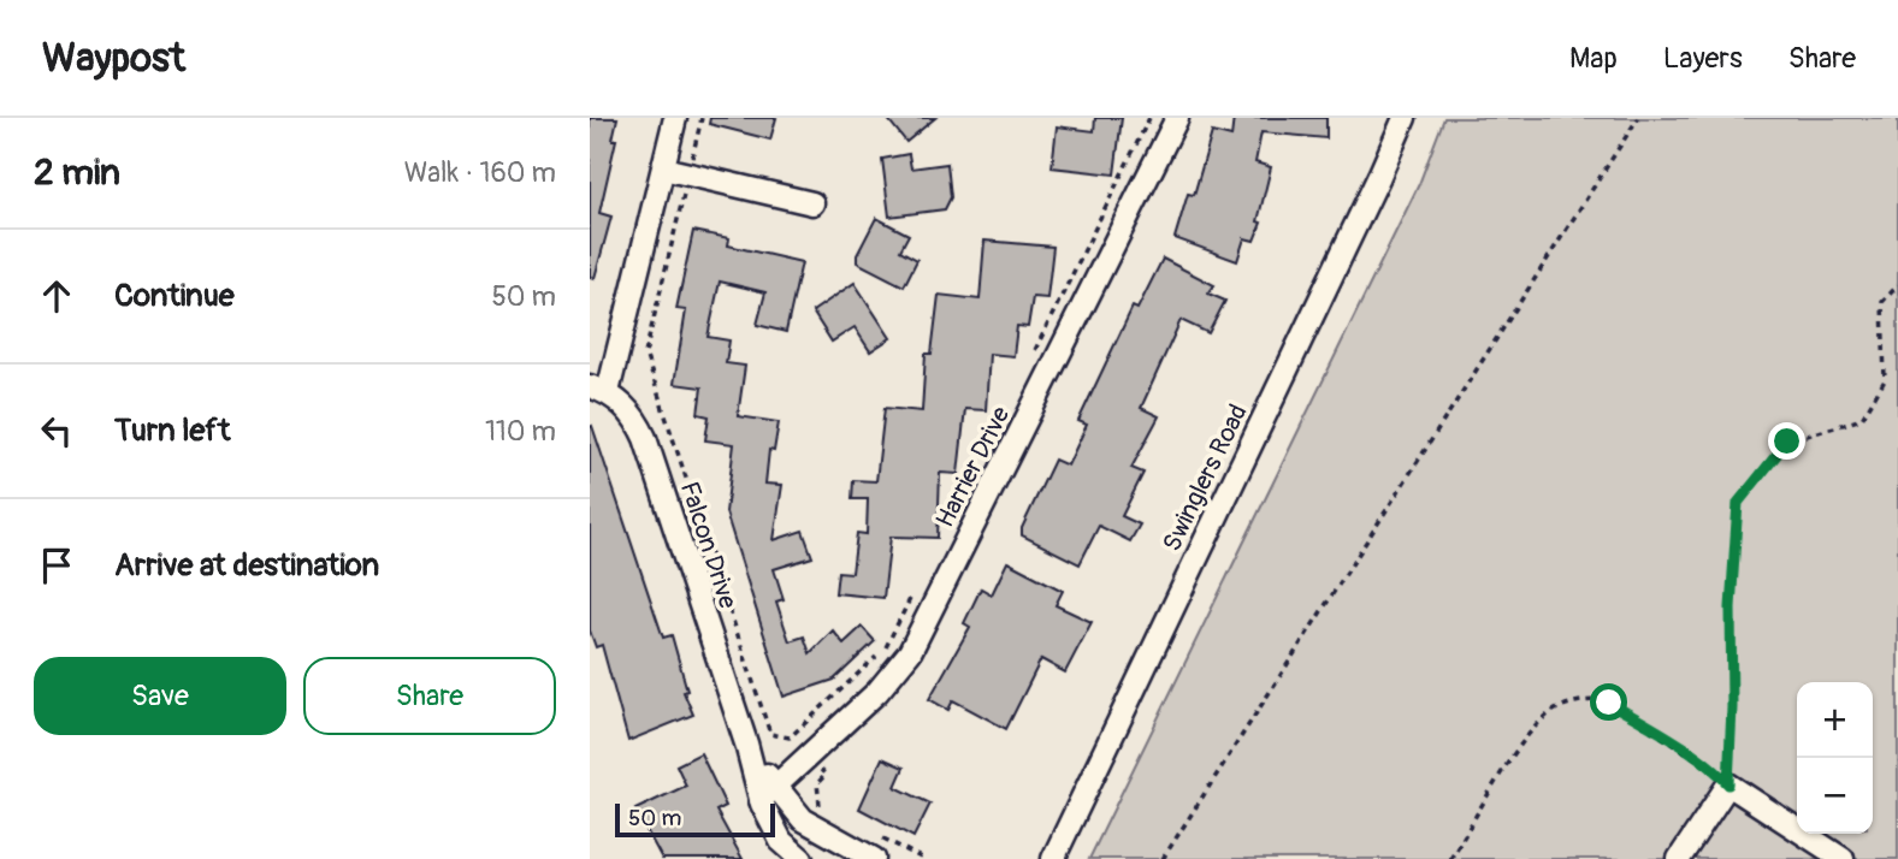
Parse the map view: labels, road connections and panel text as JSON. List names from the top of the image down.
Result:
{
  "streets": {
    "street": ["Harrier Drive", "Swinglers Road", "Falcon Drive"]
  },
  "crossings": [
    ["Harrier Drive", "Falcon Drive"]
  ],
  "scale_bar": "50 m",
  "page": {
    "header": "Waypost",
    "nav": ["Map", "Layers", "Share"],
    "heading": ["2 min", "Walk · 160 m"],
    "list": [
      ["Continue", "50 m"],
      ["Turn left", "110 m"],
      "Arrive at destination"
    ],
    "buttons": ["Save", "Share"],
    "map_buttons": ["+", "−"],
    "scale": "50 m"
  }
}
